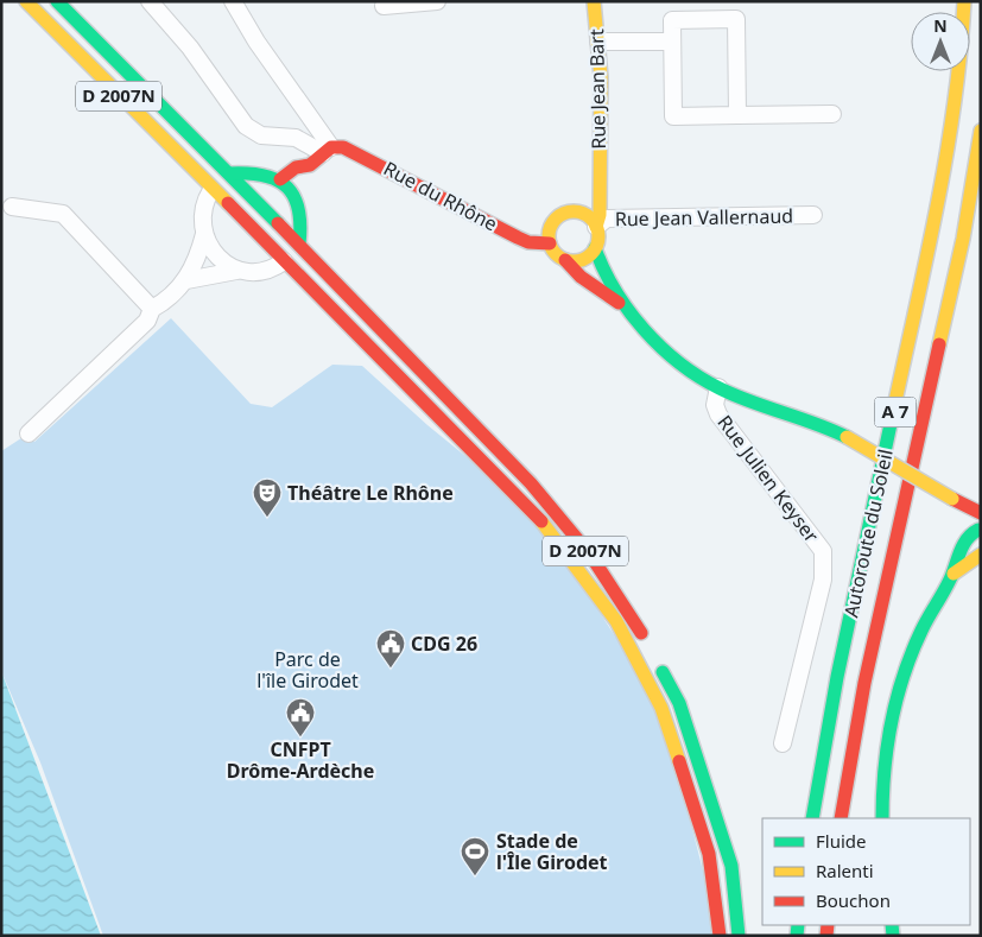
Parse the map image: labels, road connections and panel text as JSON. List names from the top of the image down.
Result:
{
  "streets": {
    "main road": [
      "Rue Jean Bart",
      "D 2007N",
      "Rue du Rhône",
      "A 7",
      "Autoroute du Soleil"
    ],
    "street": ["Rue Jean Vallernaud", "Rue Julien Keyser"]
  },
  "crossings": [
    ["Rue Jean Bart", "Rue du Rhône"],
    ["Rue Jean Bart", "Rue Jean Vallernaud"],
    ["Rue du Rhône", "Rue Jean Vallernaud"]
  ],
  "parks": ["Parc de l'île Girodet"],
  "places": {
    "theatre": ["Théâtre Le Rhône"],
    "public building": ["CDG 26", "CNFPT Drôme-Ardèche"],
    "sports": ["Stade de l'Île Girodet"]
  },
  "legend": ["Fluide", "Ralenti", "Bouchon"],
  "north": "top"
}
